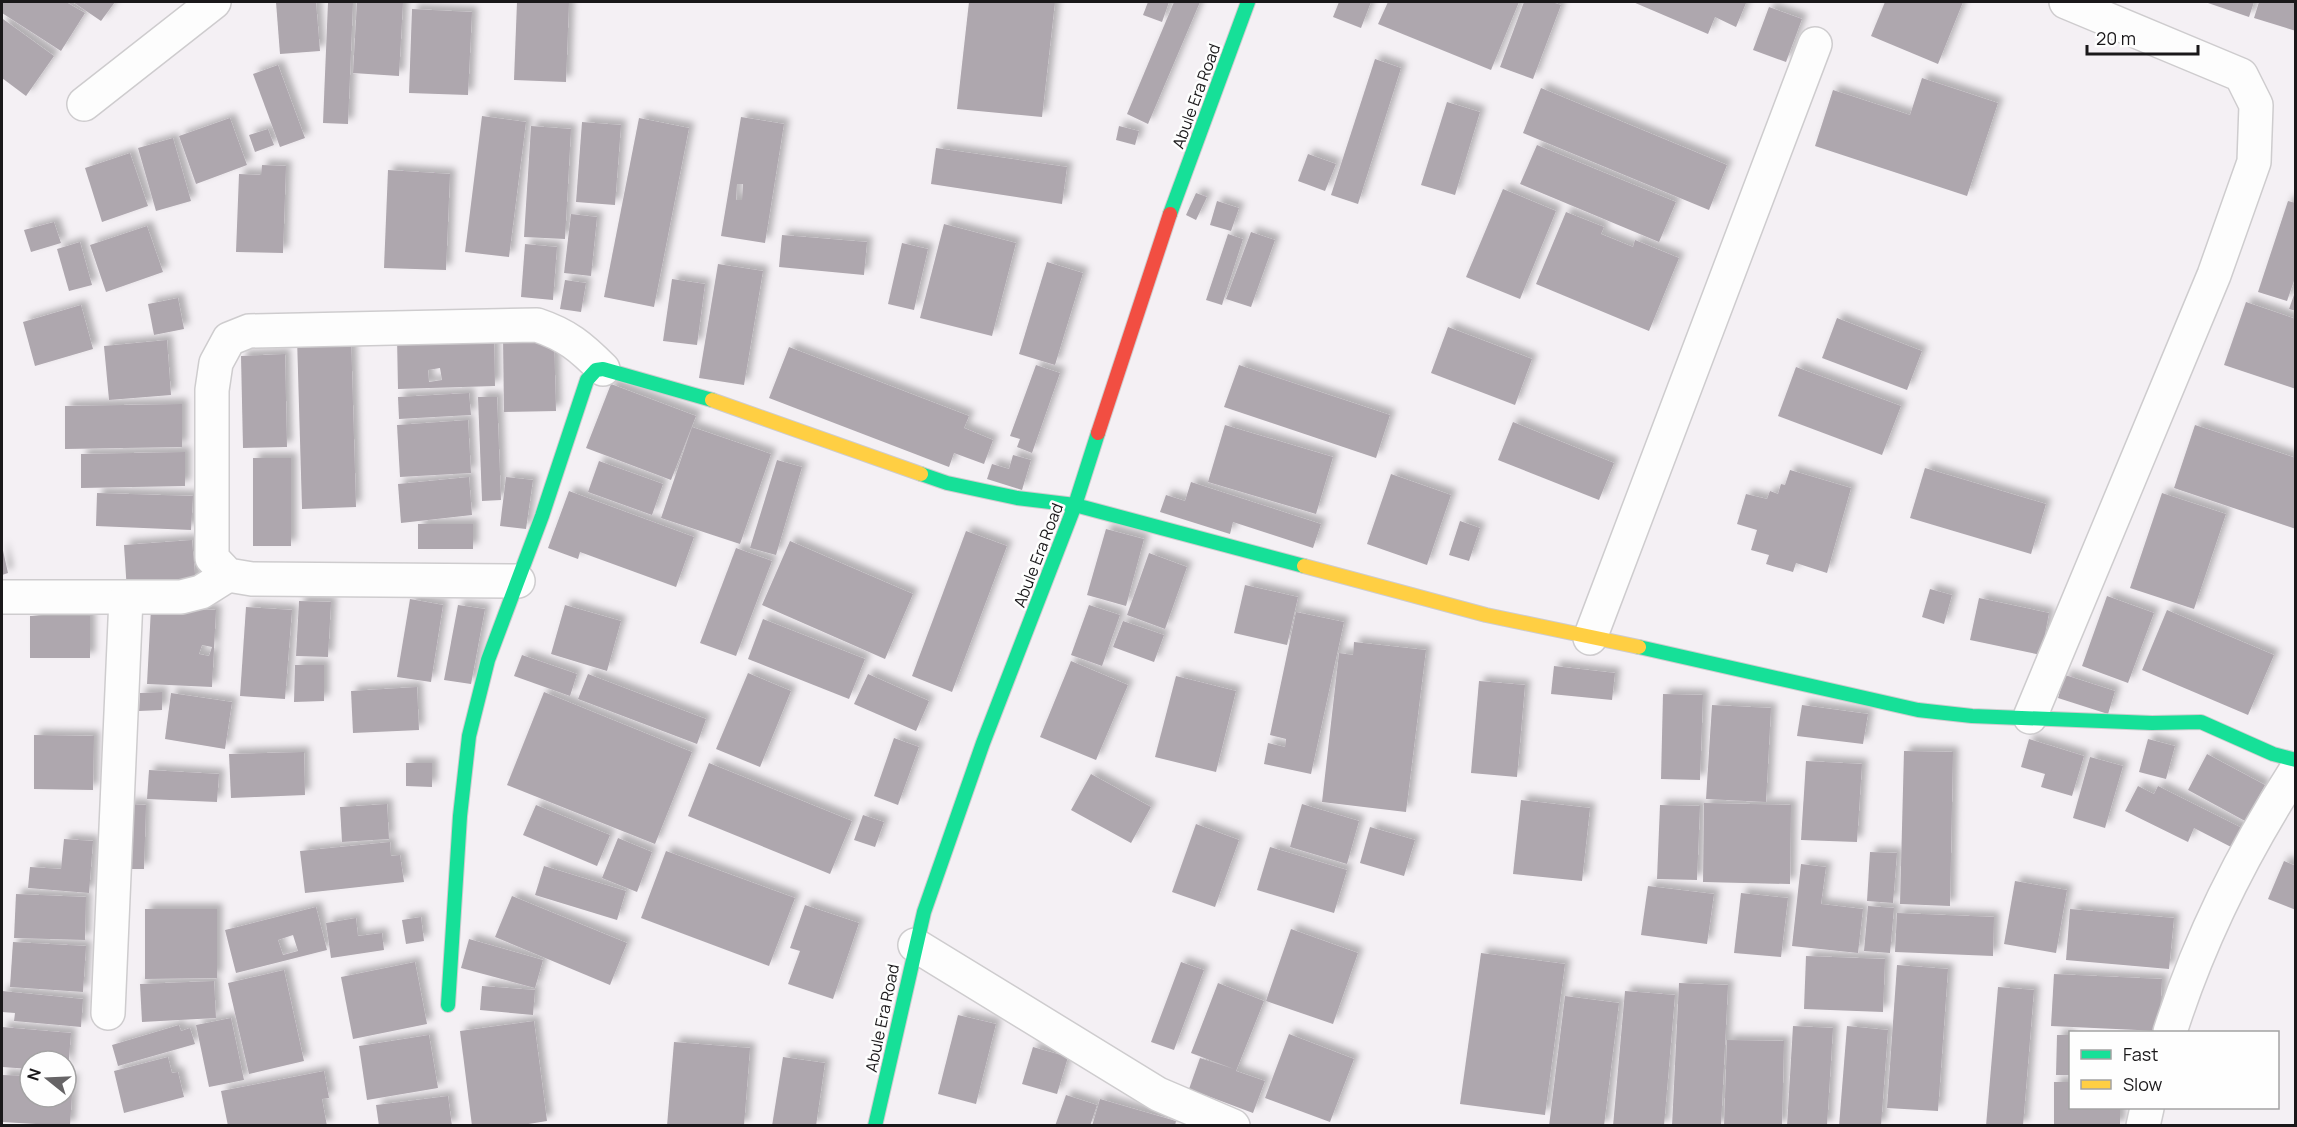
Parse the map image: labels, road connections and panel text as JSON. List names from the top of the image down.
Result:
{
  "streets": {
    "street": ["Abule Era Road"]
  },
  "legend": ["Fast", "Slow"],
  "scale_bar": "20 m",
  "north": "left"
}
